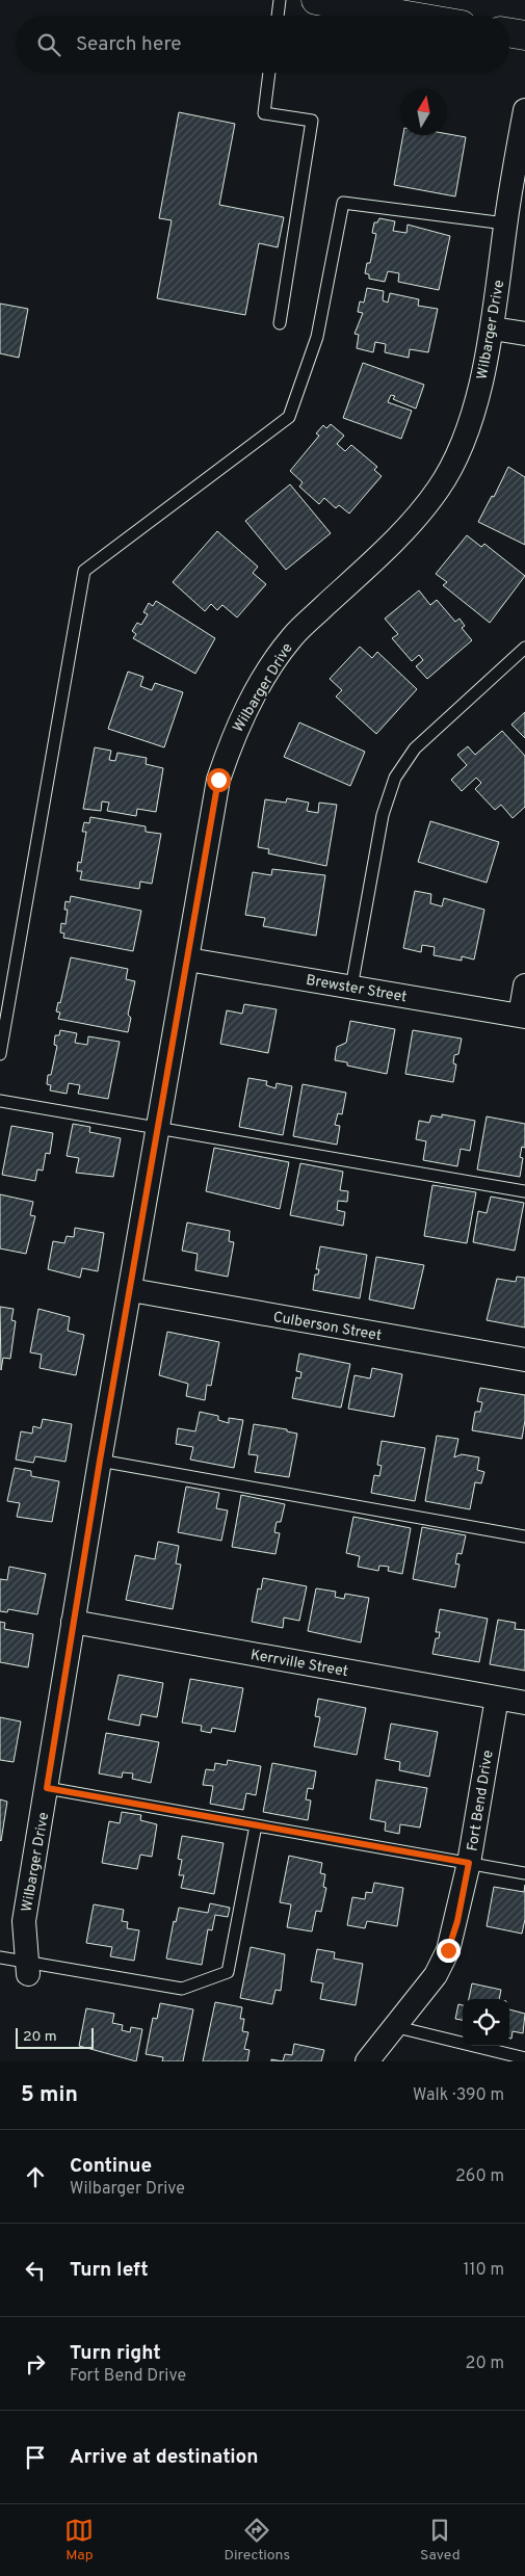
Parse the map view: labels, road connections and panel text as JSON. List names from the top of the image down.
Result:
{
  "streets": {
    "street": [
      "Wilbarger Drive",
      "Brewster Street",
      "Culberson Street",
      "Kerrville Street",
      "Fort Bend Drive"
    ]
  },
  "crossings": [
    ["Wilbarger Drive", "Brewster Street"],
    ["Wilbarger Drive", "Culberson Street"],
    ["Wilbarger Drive", "Kerrville Street"],
    ["Kerrville Street", "Fort Bend Drive"]
  ],
  "scale_bar": "20 m",
  "north": "top",
  "page": {
    "search": "Search here",
    "scale": "20 m",
    "heading": ["5 min", "Walk · 390 m"],
    "list": [
      ["Continue", "Wilbarger Drive", "260 m"],
      ["Turn left", "110 m"],
      ["Turn right", "Fort Bend Drive", "20 m"],
      "Arrive at destination"
    ],
    "nav": ["Map", "Directions", "Saved"]
  }
}
